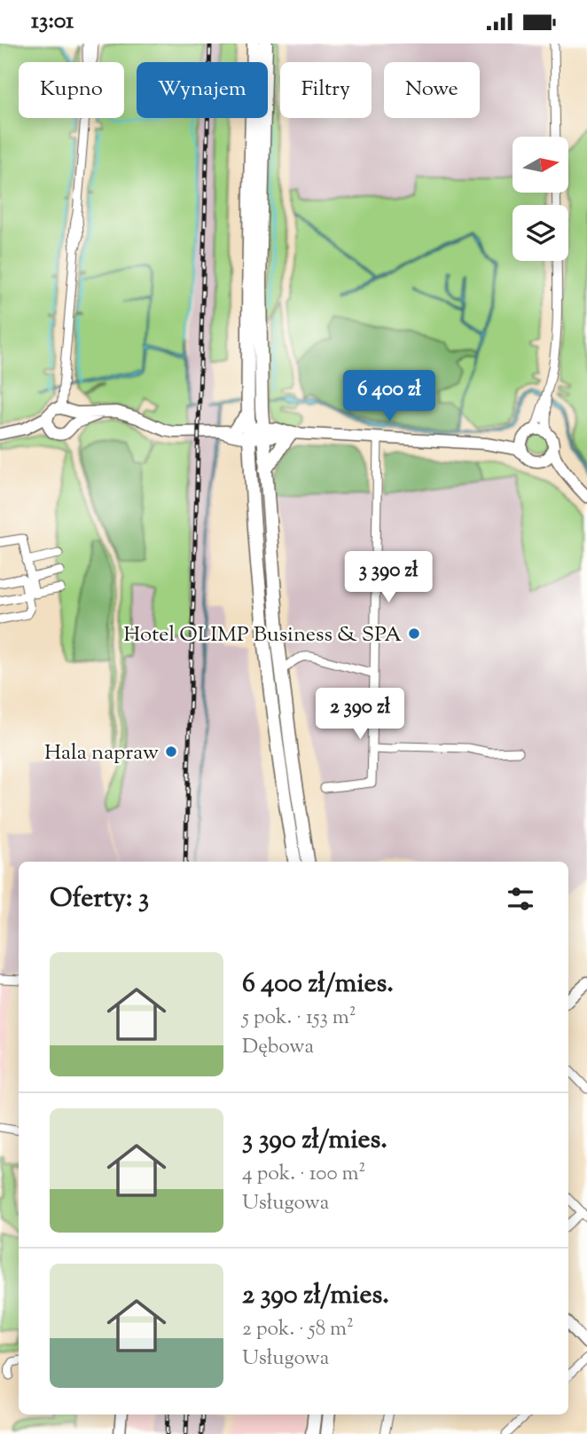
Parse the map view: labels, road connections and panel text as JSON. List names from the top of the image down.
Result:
{
  "places": ["Hotel OLIMP Business & SPA", "Hala napraw"],
  "north": "right",
  "page": {
    "status": "13:01",
    "chip": [
      "Kupno",
      "Wynajem",
      "Filtry",
      "Nowe"
    ],
    "price": ["6 400 zł", "3 390 zł", "2 390 zł"],
    "heading": "Oferty: 3",
    "list": [
      {
        "name": "6 400 zł/mies.",
        "note": "5 pok. · 153 m² · Dębowa"
      },
      {
        "name": "3 390 zł/mies.",
        "note": "4 pok. · 100 m² · Usługowa"
      },
      {
        "name": "2 390 zł/mies.",
        "note": "2 pok. · 58 m² · Usługowa"
      }
    ]
  }
}
